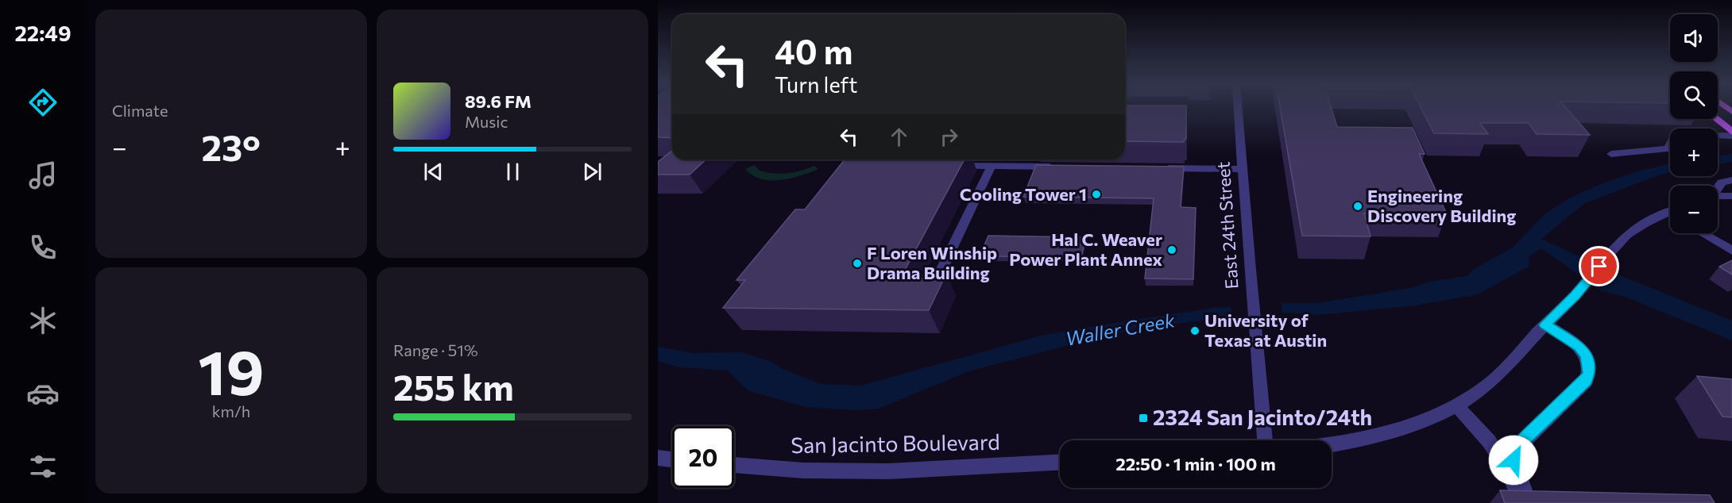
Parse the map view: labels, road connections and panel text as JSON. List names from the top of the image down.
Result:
{
  "streets": {
    "street": ["East 24th Street", "San Jacinto Boulevard"]
  },
  "water": ["Waller Creek"],
  "places": {
    "other": [
      "Cooling Tower 1",
      "Engineering Discovery Building",
      "Hal C. Weaver Power Plant Annex",
      "F Loren Winship Drama Building",
      "University of Texas at Austin"
    ],
    "transit": ["2324 San Jacinto/24th"]
  },
  "page": {
    "tabs": "22:49",
    "tile": [
      "Climate",
      ["19", "km/h"],
      ["Range · 51%", "255 km"]
    ],
    "map_buttons": ["+", "−"],
    "turn": ["40 m", "Turn left"],
    "song": ["89.6 FM", "Music"],
    "heat": ["−", "23°", "+"],
    "limit": "20",
    "trip": "22:50 · 1 min · 100 m"
  }
}
